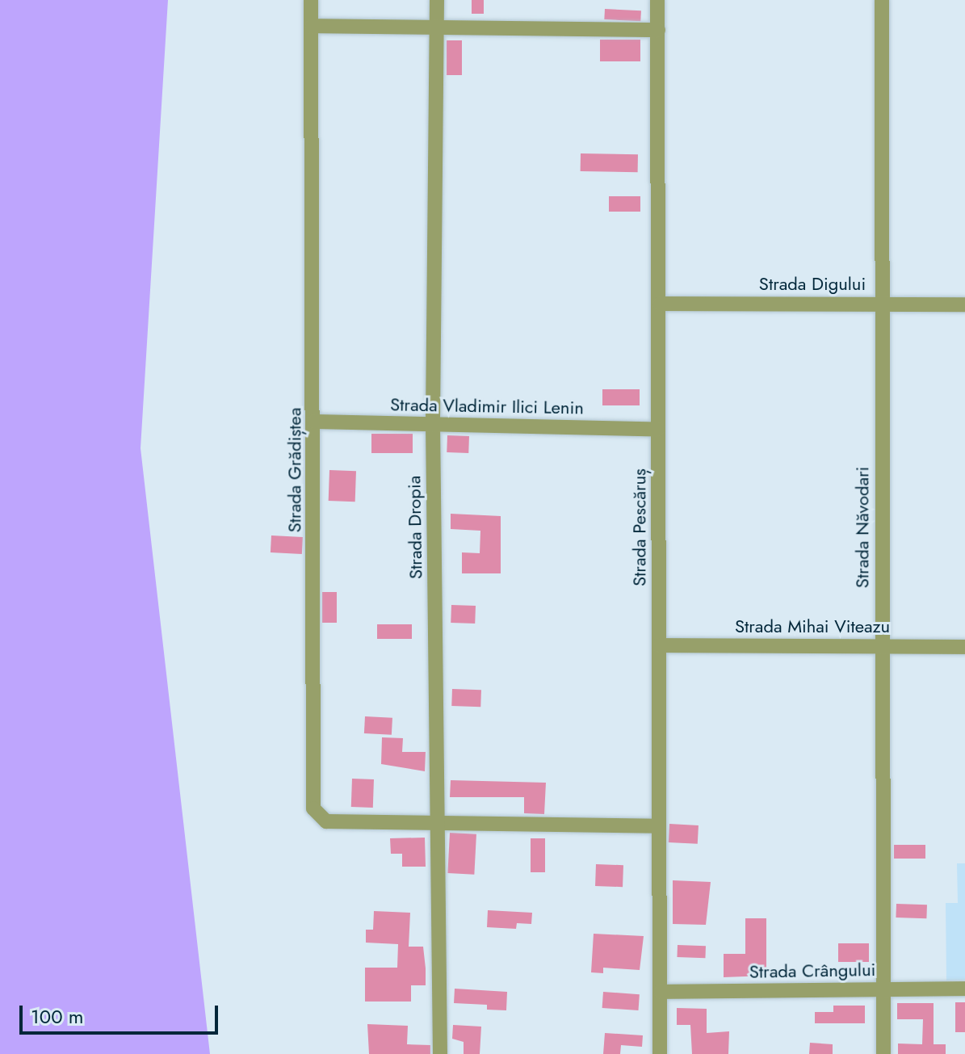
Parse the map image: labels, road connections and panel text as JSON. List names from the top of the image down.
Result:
{
  "streets": {
    "street": [
      "Strada Digului",
      "Strada Vladimir Ilici Lenin",
      "Strada Grădiștea",
      "Strada Dropia",
      "Strada Pescăruș",
      "Strada Năvodari",
      "Strada Mihai Viteazu",
      "Strada Crângului"
    ]
  },
  "crossings": [
    ["Strada Digului", "Strada Pescăruș"],
    ["Strada Digului", "Strada Năvodari"],
    ["Strada Vladimir Ilici Lenin", "Strada Grădiștea"],
    ["Strada Vladimir Ilici Lenin", "Strada Dropia"],
    ["Strada Vladimir Ilici Lenin", "Strada Pescăruș"],
    ["Strada Grădiștea", "Strada Dropia"],
    ["Strada Pescăruș", "Strada Mihai Viteazu"],
    ["Strada Pescăruș", "Strada Crângului"],
    ["Strada Năvodari", "Strada Mihai Viteazu"],
    ["Strada Năvodari", "Strada Crângului"]
  ],
  "scale_bar": "100 m"
}
